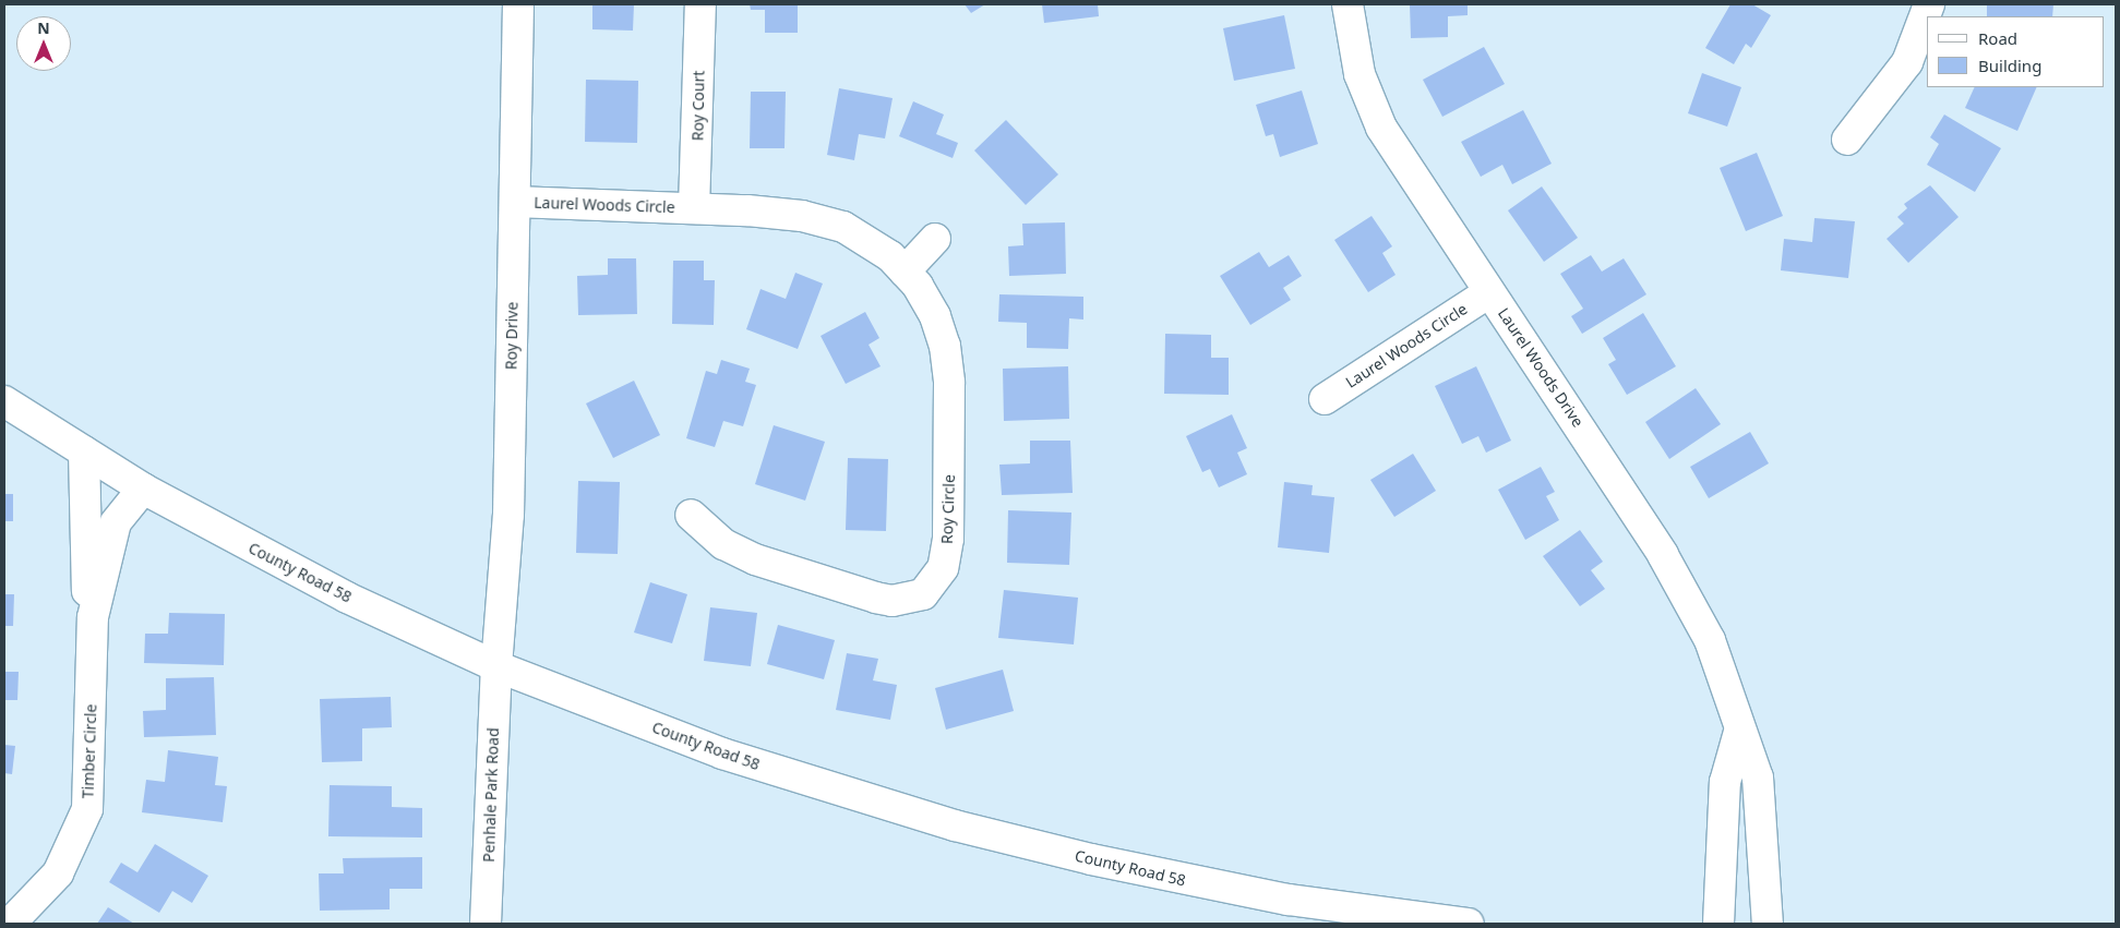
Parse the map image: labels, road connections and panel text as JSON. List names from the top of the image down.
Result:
{
  "streets": {
    "street": [
      "Roy Court",
      "Laurel Woods Circle",
      "Roy Drive",
      "Laurel Woods Drive",
      "Roy Circle",
      "County Road 58",
      "Timber Circle",
      "Penhale Park Road"
    ]
  },
  "crossings": [
    ["Roy Court", "Laurel Woods Circle"],
    ["Roy Court", "Roy Circle"],
    ["Laurel Woods Circle", "Roy Drive"],
    ["Laurel Woods Circle", "Laurel Woods Drive"],
    ["Laurel Woods Circle", "Roy Circle"],
    ["Roy Drive", "County Road 58"],
    ["Roy Drive", "Penhale Park Road"],
    ["County Road 58", "Timber Circle"],
    ["County Road 58", "Penhale Park Road"]
  ],
  "legend": ["Road", "Building"],
  "north": "top"
}
